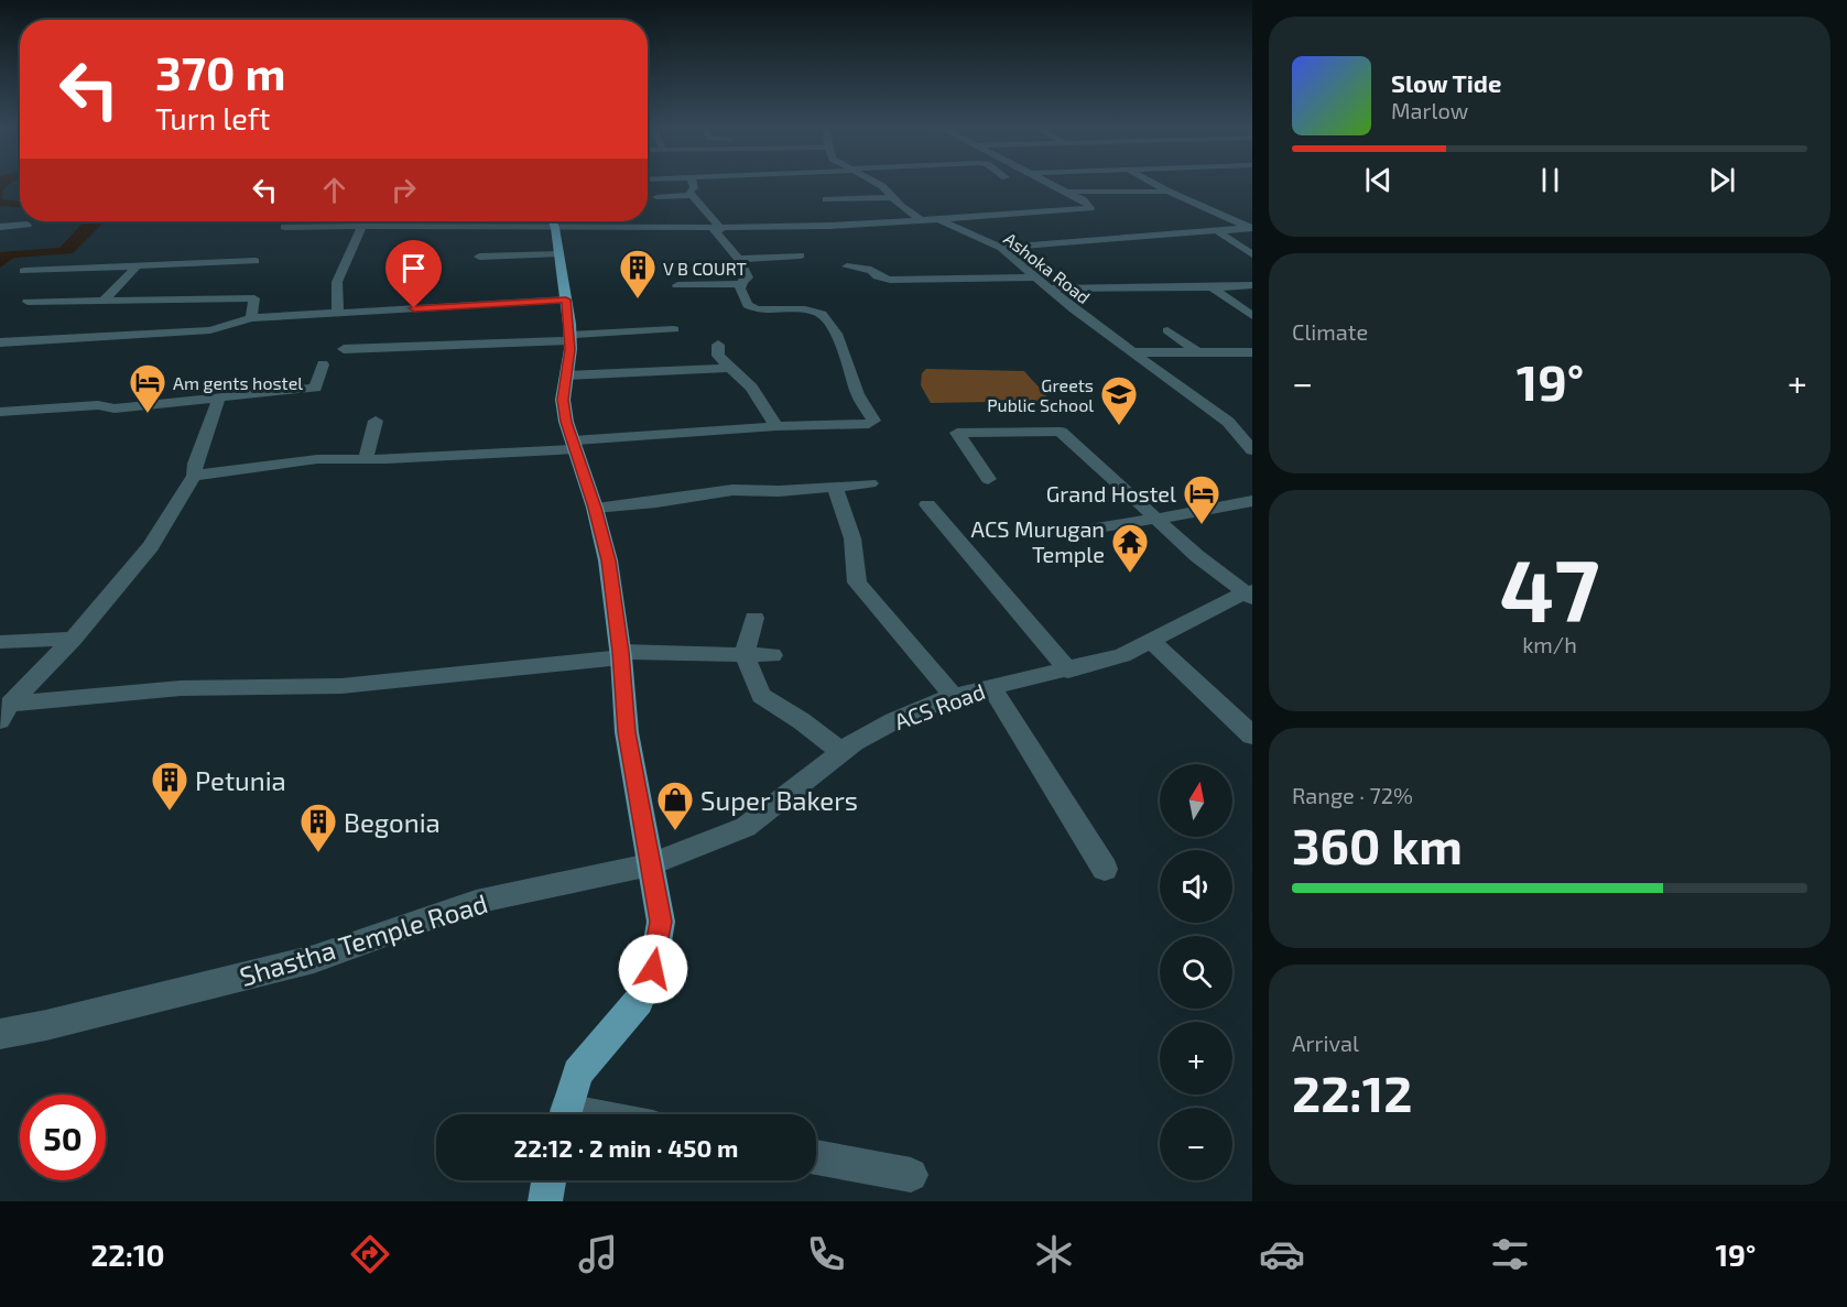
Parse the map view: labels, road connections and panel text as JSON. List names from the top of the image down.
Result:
{
  "streets": {
    "street": ["Ashoka Road", "ACS Road", "Shastha Temple Road"]
  },
  "crossings": [
    ["ACS Road", "Shastha Temple Road"]
  ],
  "places": {
    "building": ["V B COURT", "Petunia", "Begonia"],
    "hotel": ["Am gents hostel", "Grand Hostel"],
    "school or university": ["Greets Public School"],
    "temple": ["ACS Murugan Temple"],
    "shop": ["Super Bakers"]
  },
  "north": "top",
  "page": {
    "turn": ["370 m", "Turn left"],
    "song": ["Slow Tide", "Marlow"],
    "tile": [
      "Climate",
      ["47", "km/h"],
      ["Range · 72%", "360 km"],
      ["Arrival", "22:12"]
    ],
    "heat": ["−", "19°", "+"],
    "map_buttons": ["+", "−"],
    "limit": "50",
    "trip": "22:12 · 2 min · 450 m",
    "tabs": ["22:10", "19°"]
  }
}
